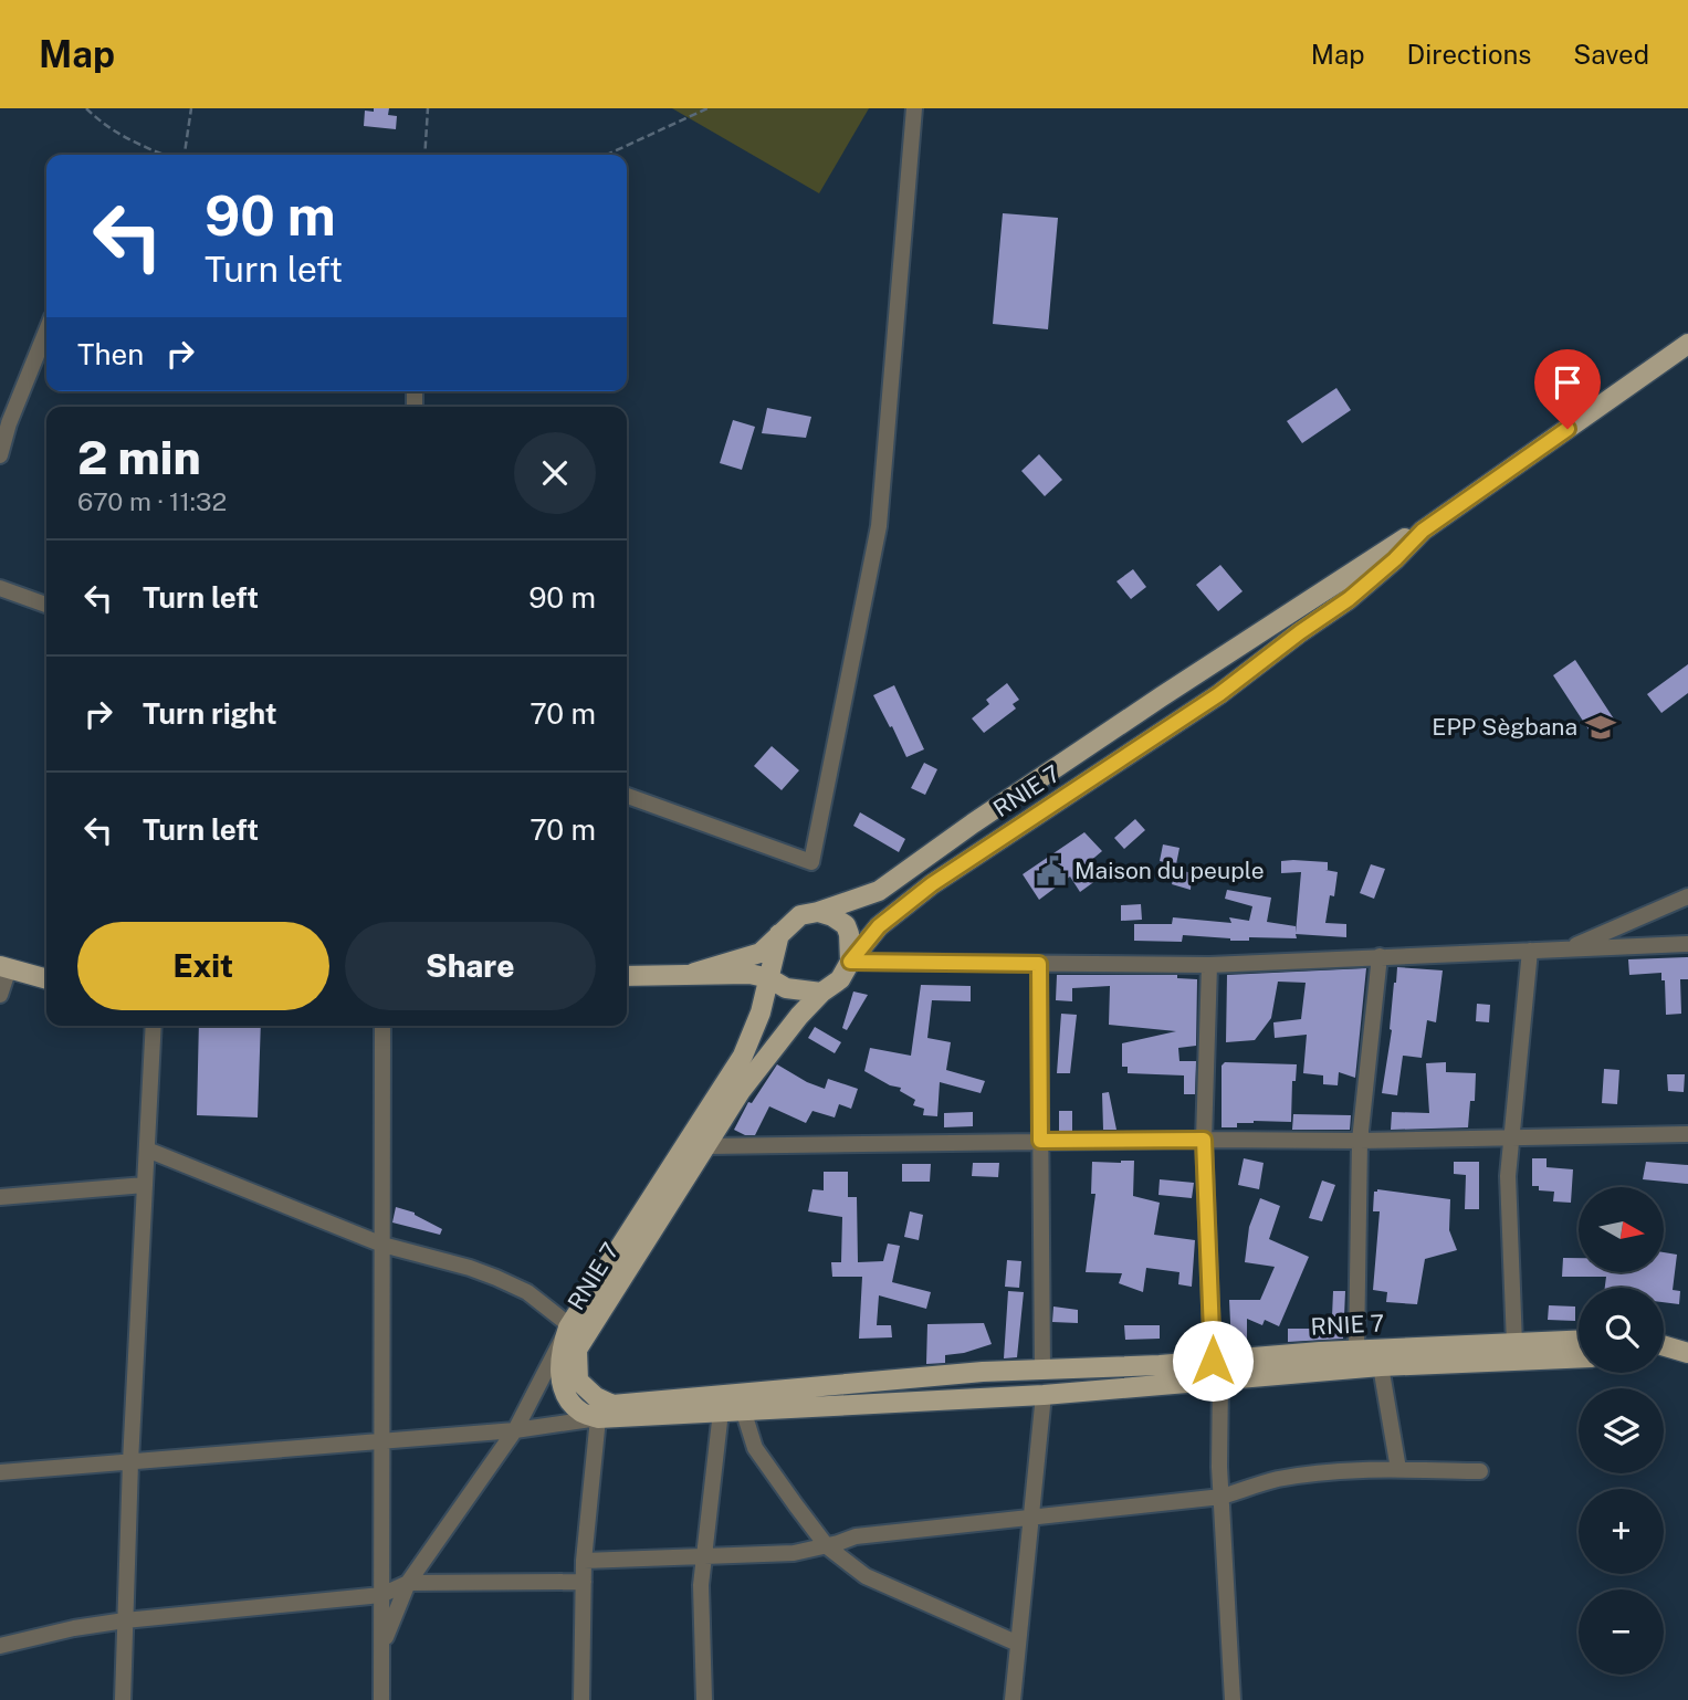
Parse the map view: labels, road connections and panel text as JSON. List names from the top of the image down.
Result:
{
  "streets": {
    "main road": ["RNIE 7"]
  },
  "places": {
    "school or university": ["EPP Sègbana"],
    "public building": ["Maison du peuple"]
  },
  "north": "right",
  "page": {
    "header": "Map",
    "nav": ["Map", "Directions", "Saved"],
    "turn": ["90 m", "Turn left"],
    "then": "Then",
    "heading": ["2 min", "670 m · 11:32"],
    "list": [
      {
        "name": "Turn left",
        "value": "90 m"
      },
      {
        "name": "Turn right",
        "value": "70 m"
      },
      {
        "name": "Turn left",
        "value": "70 m"
      }
    ],
    "buttons": ["Exit", "Share"],
    "map_buttons": ["+", "−"]
  }
}
